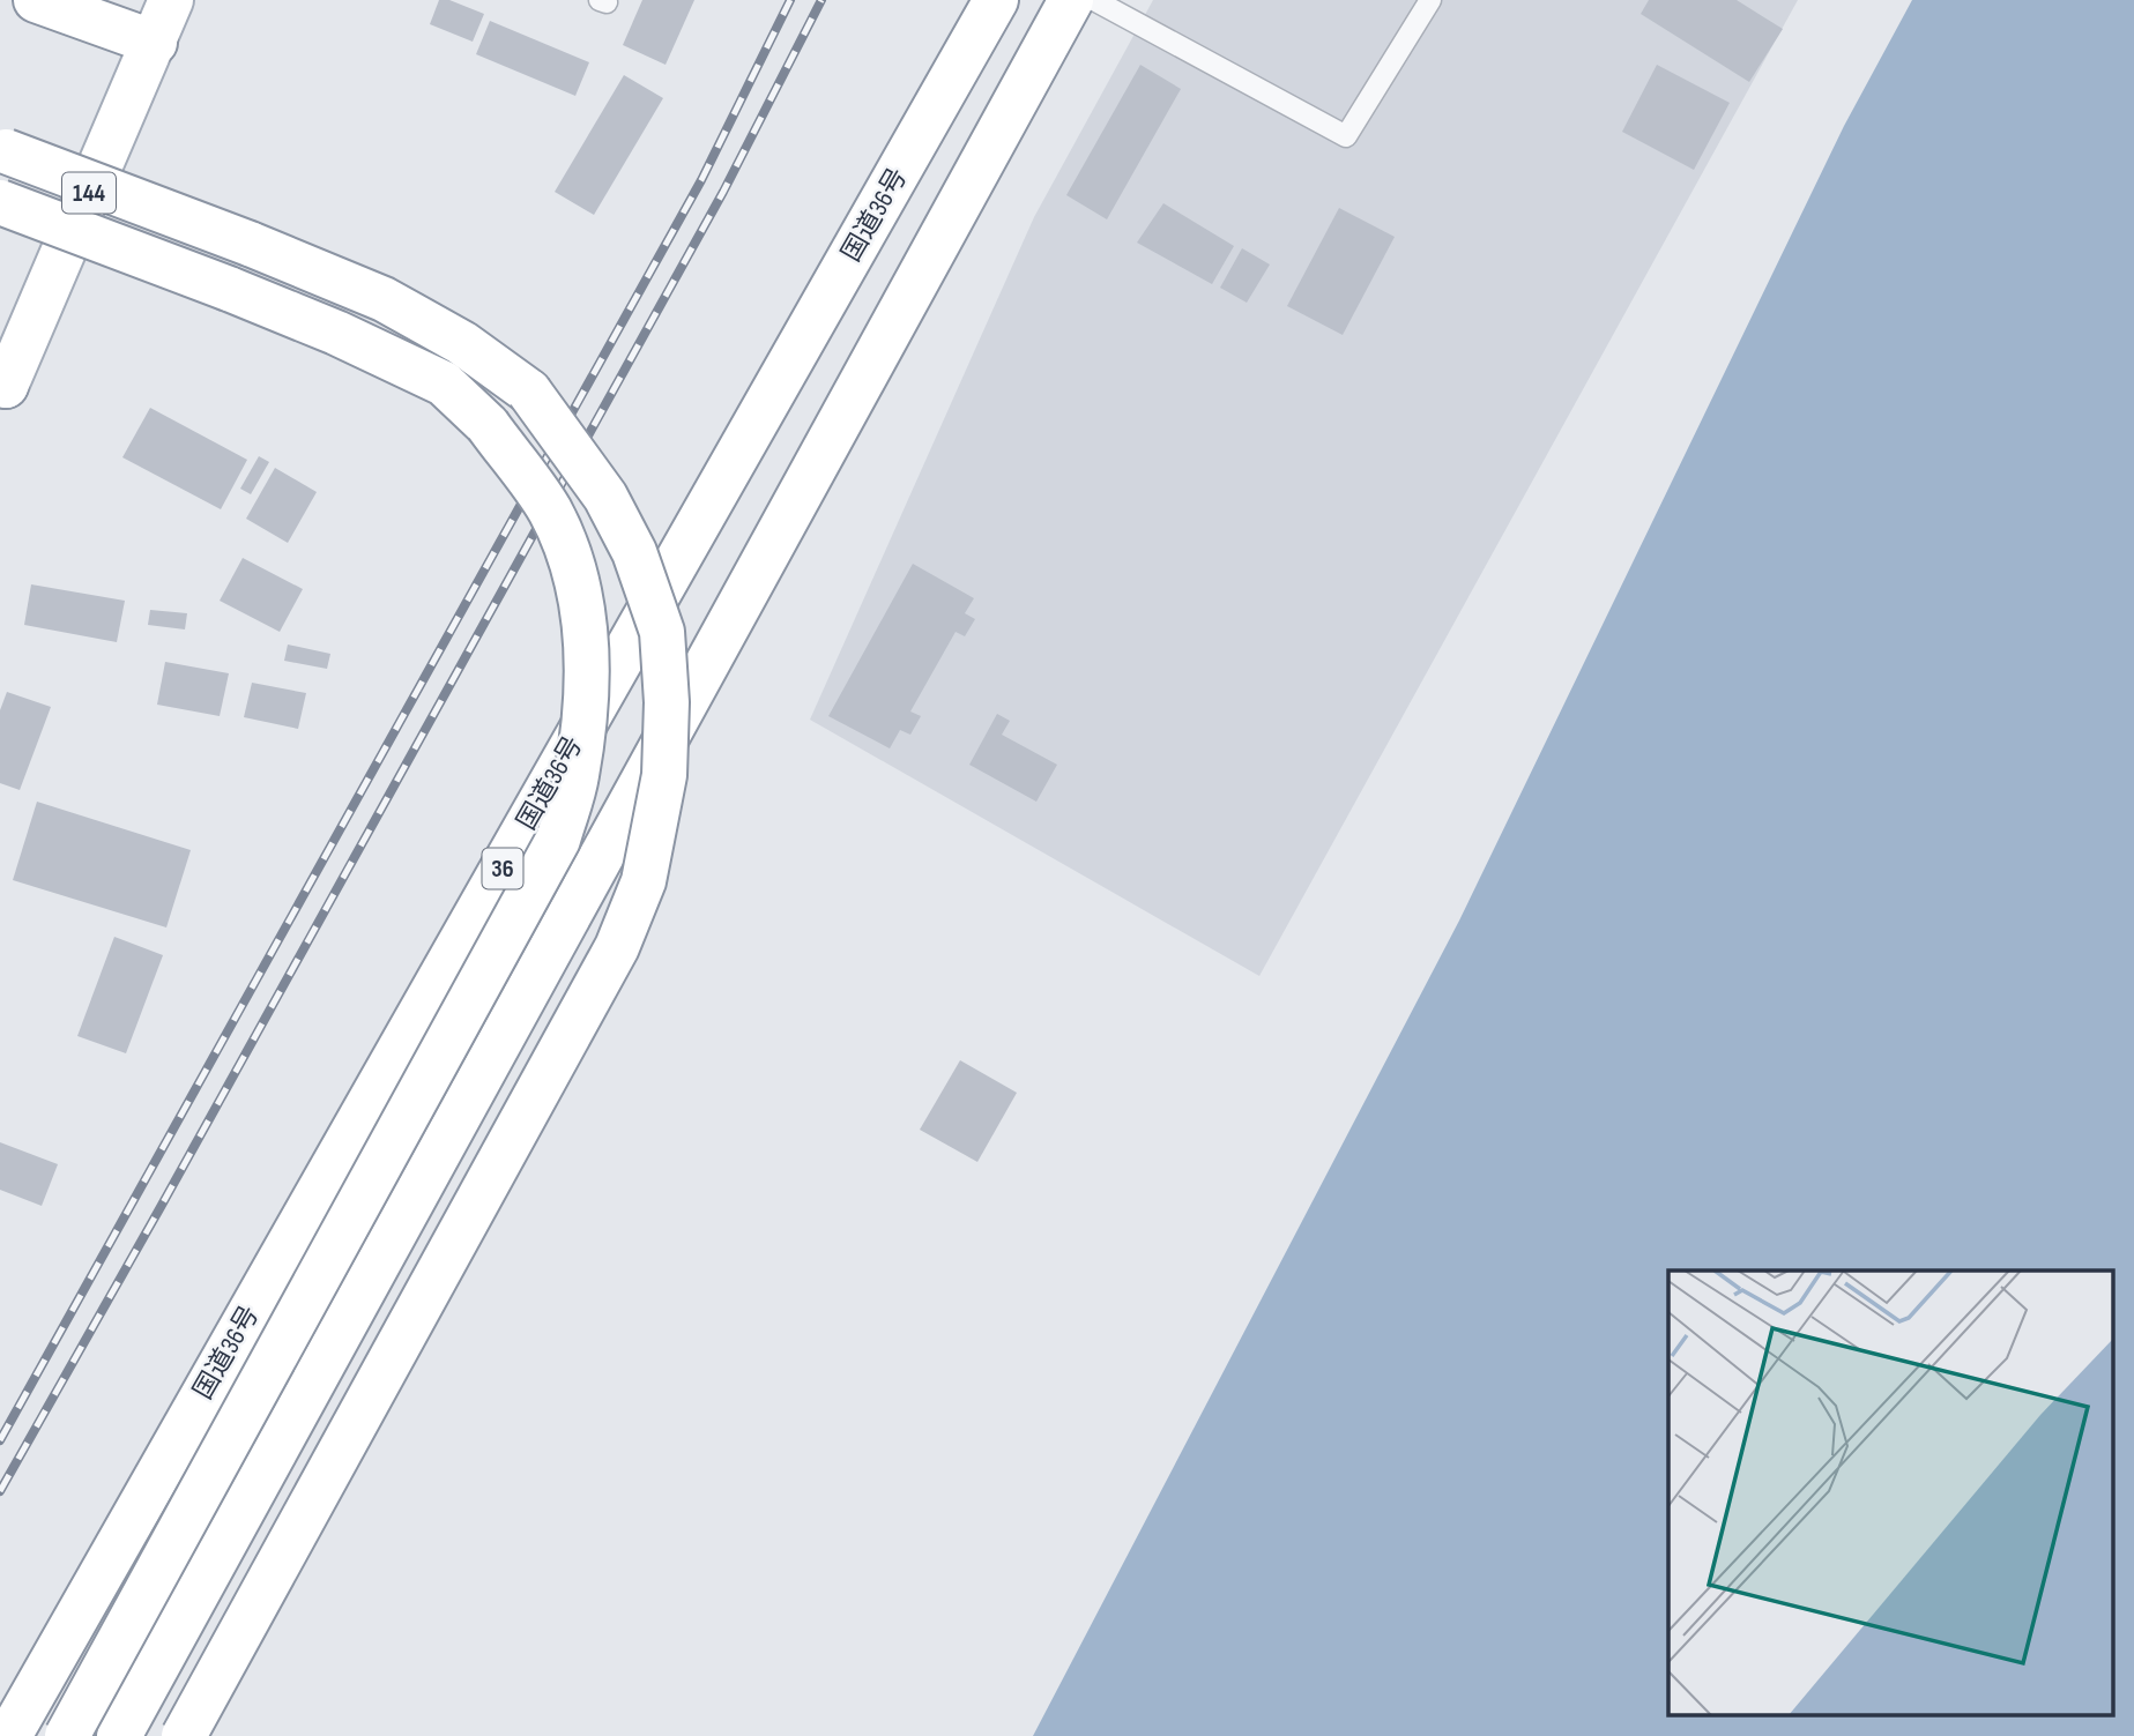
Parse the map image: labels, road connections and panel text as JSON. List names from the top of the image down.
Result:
{
  "streets": {
    "main road": ["144", "国道36号", "36"]
  }
}
